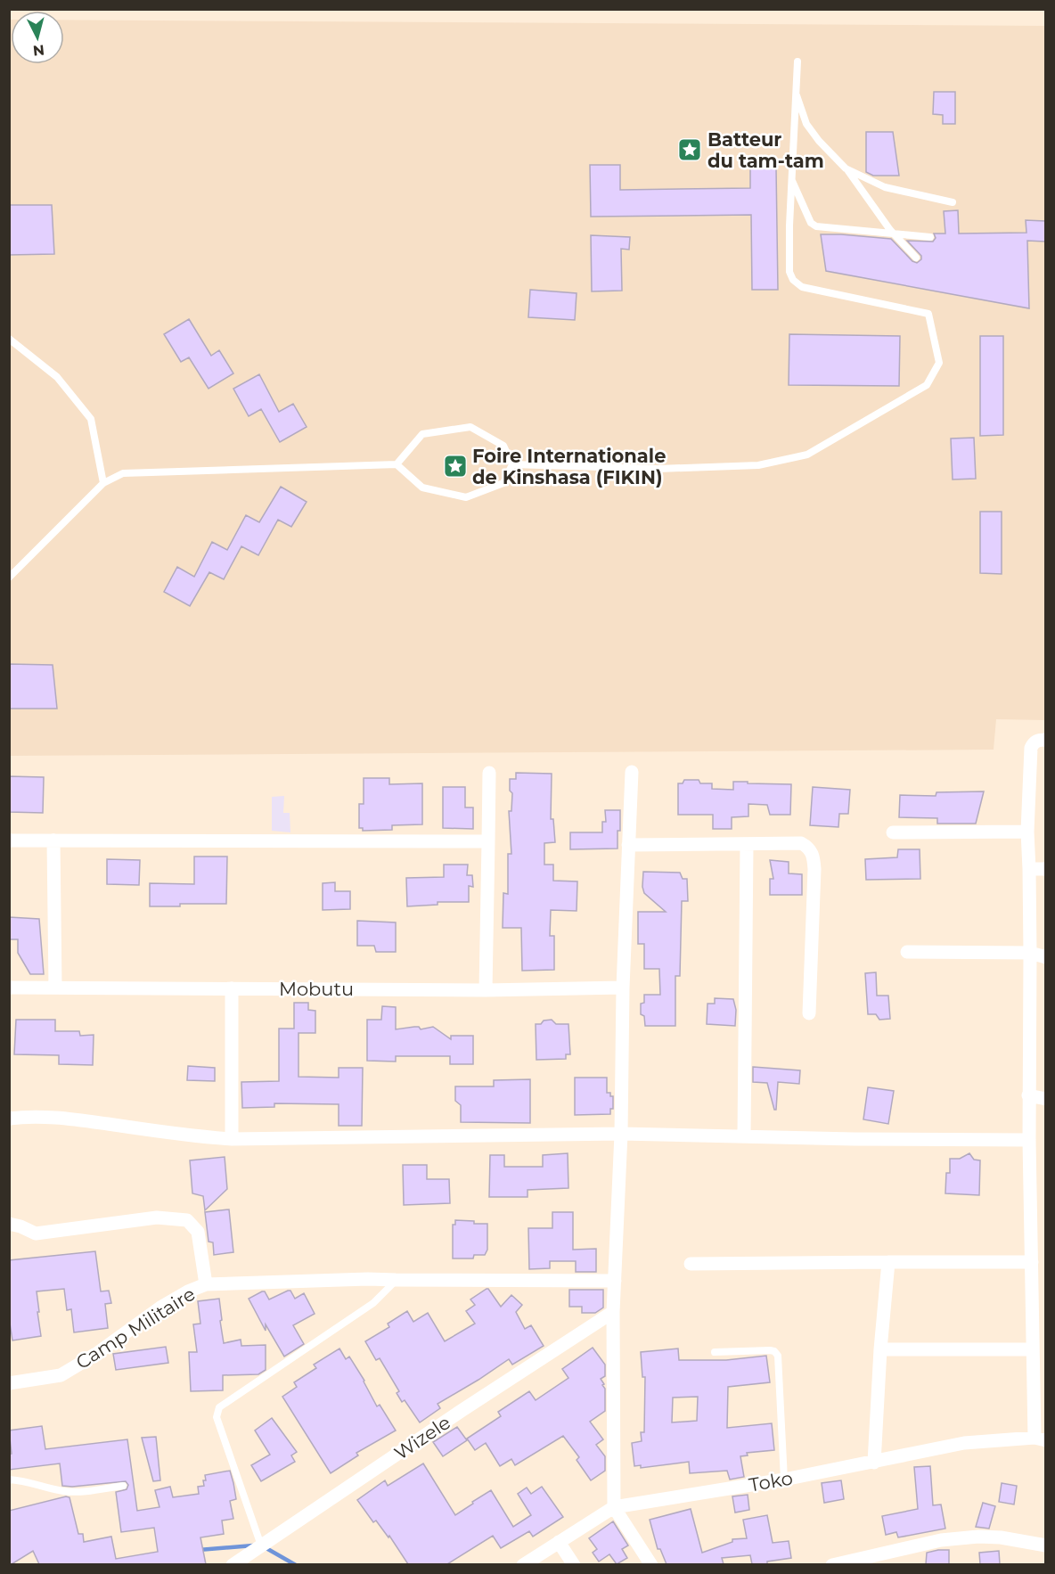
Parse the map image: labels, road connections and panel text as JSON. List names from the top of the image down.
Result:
{
  "streets": {
    "street": [
      "Mobutu",
      "Camp Militaire",
      "Wizele",
      "Toko"
    ]
  },
  "places": {
    "place": ["Batteur du tam-tam", "Foire Internationale de Kinshasa (FIKIN)"]
  },
  "north": "bottom"
}
